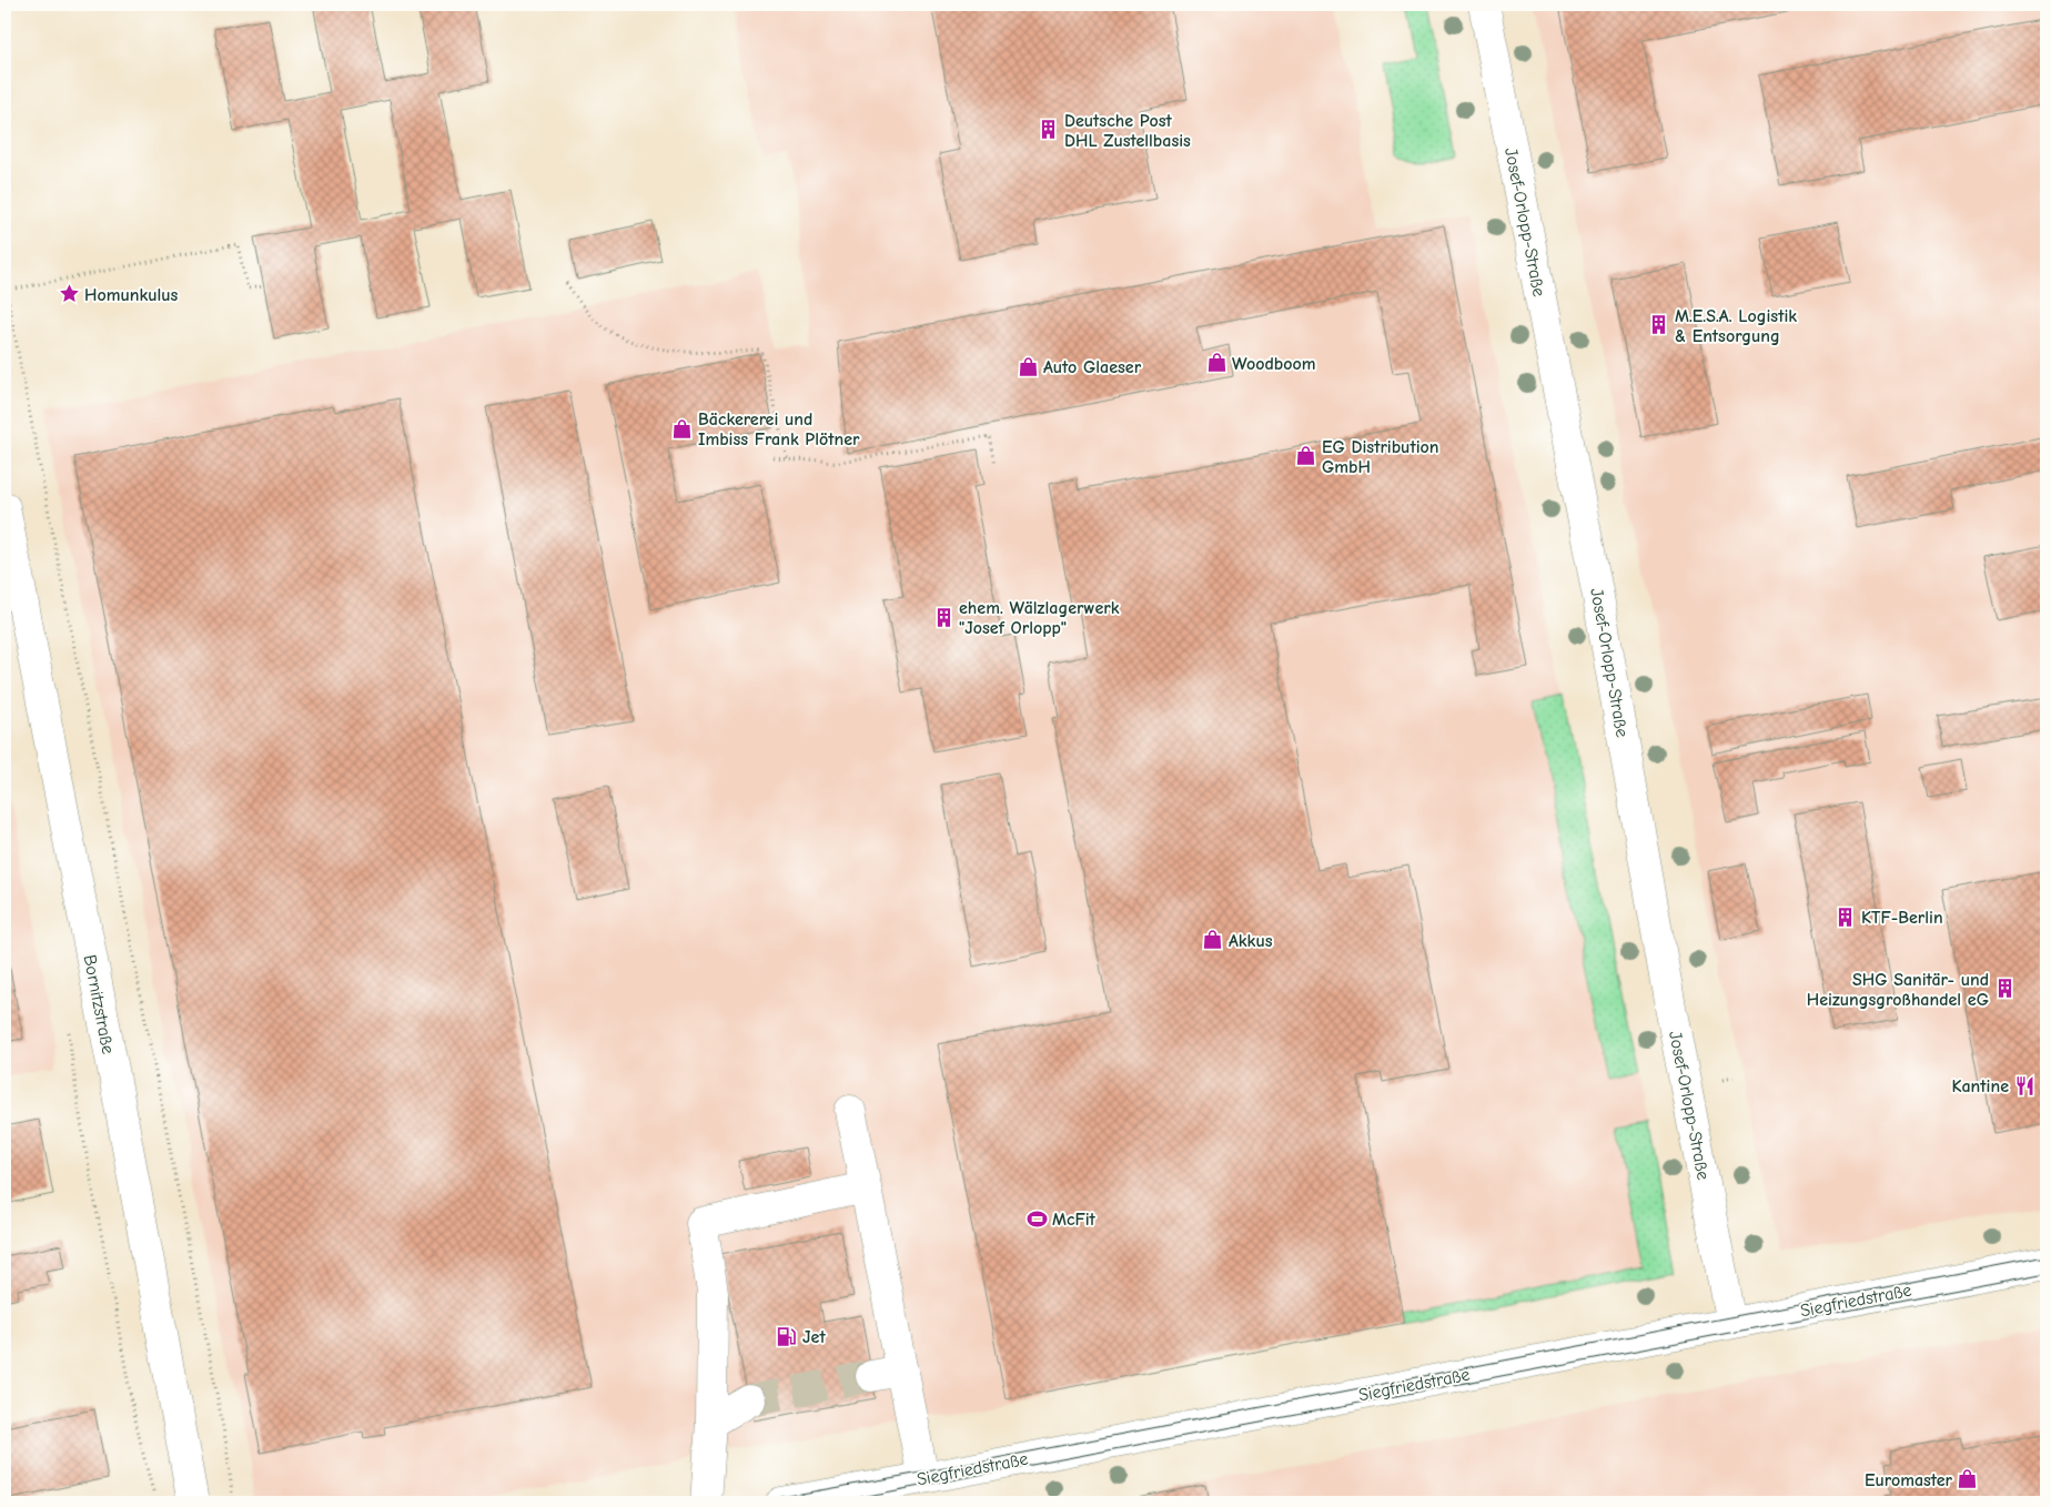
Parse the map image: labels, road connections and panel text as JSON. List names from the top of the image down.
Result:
{
  "streets": {
    "street": ["Josef-Orlopp-Straße", "Bornitzstraße", "Siegfriedstraße"]
  },
  "crossings": [
    ["Josef-Orlopp-Straße", "Siegfriedstraße"]
  ],
  "places": {
    "building": [
      "Deutsche Post DHL Zustellbasis",
      "M.E.S.A. Logistik & Entsorgung",
      "ehem. Wälzlagerwerk \"Josef Orlopp\"",
      "KTF-Berlin",
      "SHG Sanitär- und Heizungsgroßhandel eG"
    ],
    "place": ["Homunkulus"],
    "shop": [
      "Woodboom",
      "Auto Glaeser",
      "Bäckererei und Imbiss Frank Plötner",
      "EG Distribution GmbH",
      "Akkus",
      "Euromaster"
    ],
    "restaurant": ["Kantine"],
    "sports": ["McFit"],
    "fuel station": ["Jet"]
  }
}
